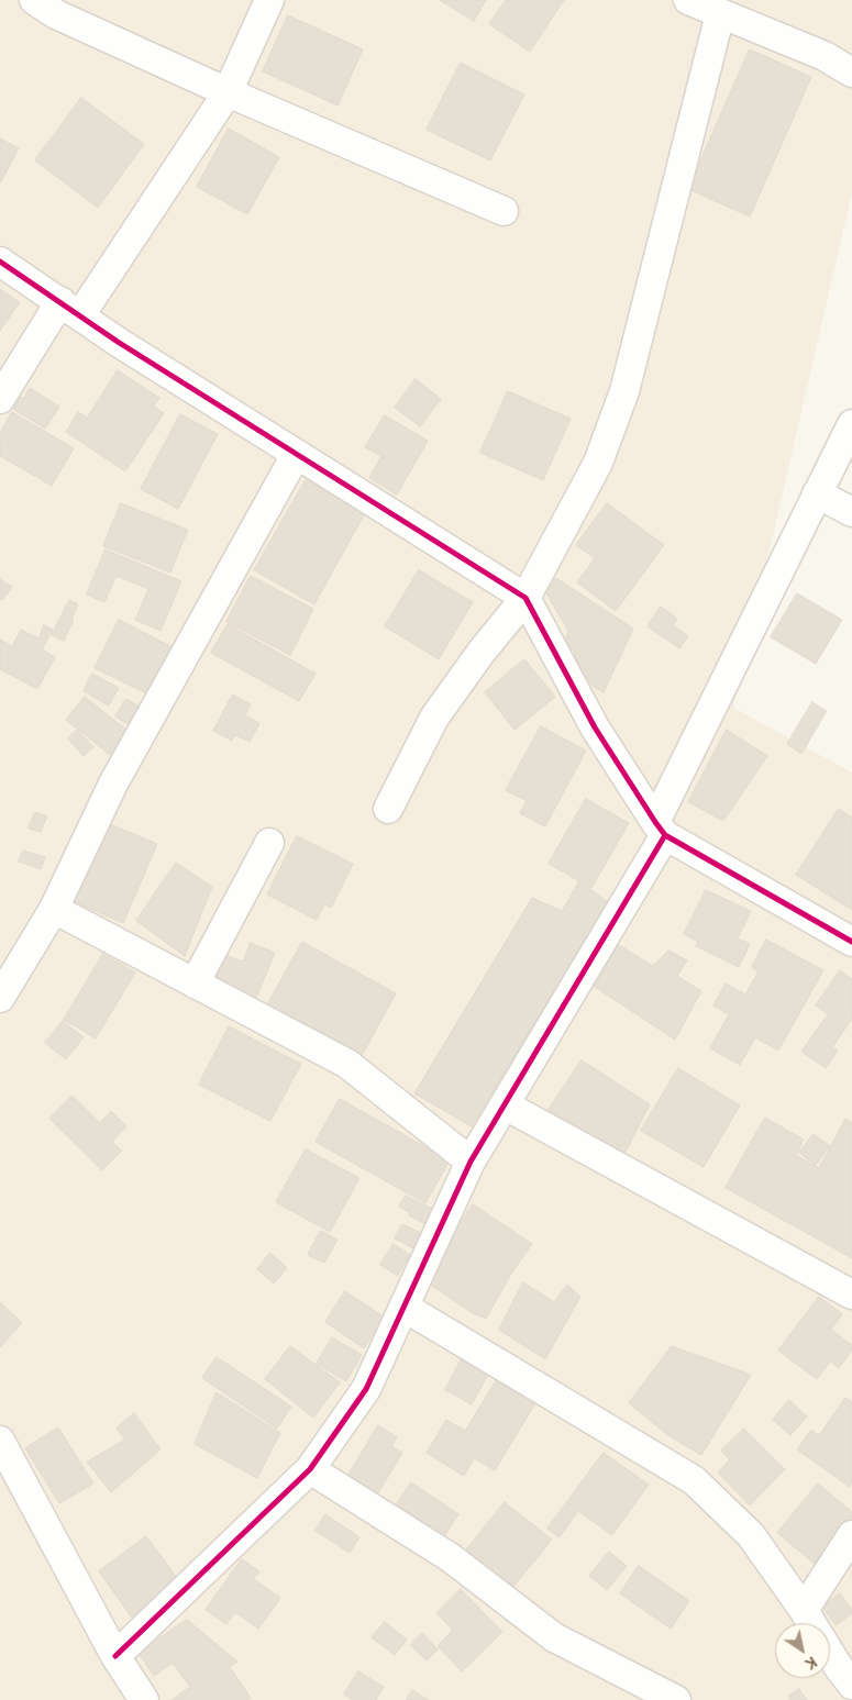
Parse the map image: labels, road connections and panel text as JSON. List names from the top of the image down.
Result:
{
  "north": "bottom right"
}
